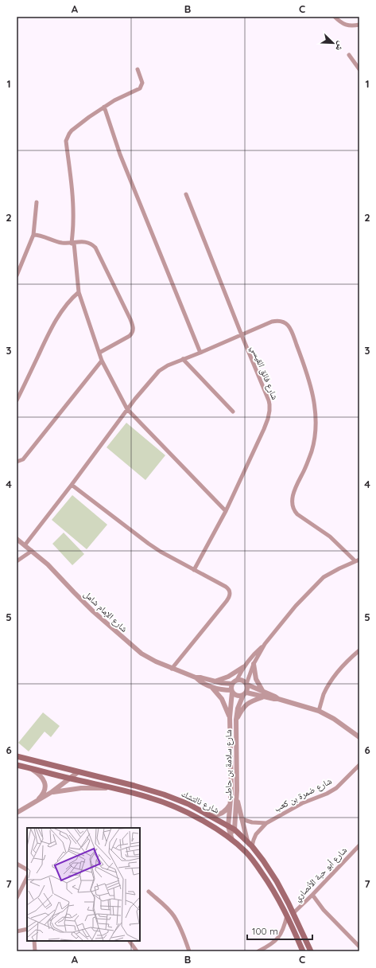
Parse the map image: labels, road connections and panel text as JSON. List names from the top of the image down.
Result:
{
  "streets": {
    "main road": ["شارع نالتشك"],
    "street": [
      "شارع فائق القيسي",
      "شارع الإمام شامل",
      "شارع سلامة بن حاطب",
      "شارع ضمرة بن كعب",
      "شارع أبو حبة الأنصاري"
    ]
  },
  "crossings": [
    ["شارع الإمام شامل", "شارع سلامة بن حاطب"],
    ["شارع سلامة بن حاطب", "شارع نالتشك"],
    ["شارع ضمرة بن كعب", "شارع نالتشك"],
    ["شارع نالتشك", "شارع أبو حبة الأنصاري"]
  ],
  "scale_bar": "100 m",
  "north": "bottom right",
  "grid": {
    "columns": ["A", "B", "C"],
    "rows": [
      "1",
      "2",
      "3",
      "4",
      "5",
      "6",
      "7"
    ]
  }
}
